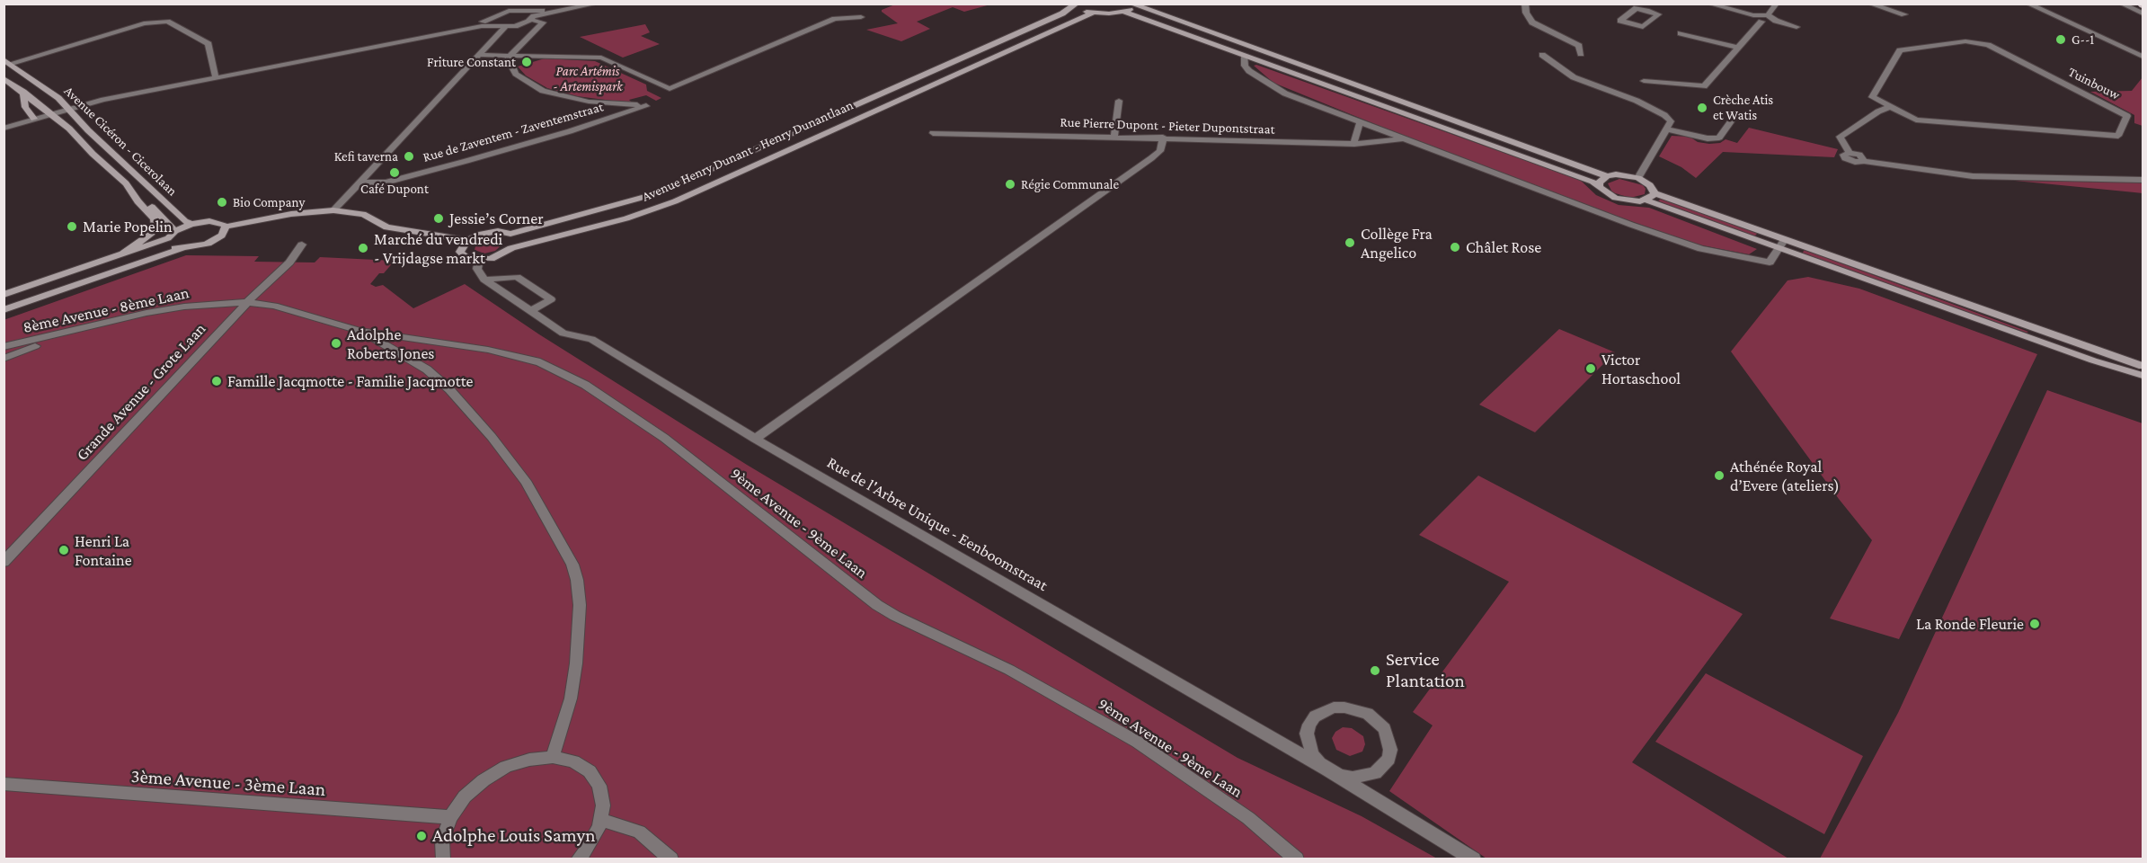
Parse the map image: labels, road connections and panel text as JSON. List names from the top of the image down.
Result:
{
  "streets": {
    "street": [
      "Tuinbouw",
      "Rue Pierre Dupont - Pieter Dupontstraat",
      "Rue de Zaventem - Zaventemstraat",
      "Avenue Cicéron - Cicerolaan",
      "Avenue Henry Dunant - Henry Dunantlaan",
      "8ème Avenue - 8ème Laan",
      "Grande Avenue - Grote Laan",
      "9ème Avenue - 9ème Laan",
      "Rue de l'Arbre Unique - Eenboomstraat",
      "3ème Avenue - 3ème Laan"
    ]
  },
  "crossings": [
    ["8ème Avenue - 8ème Laan", "Grande Avenue - Grote Laan"],
    ["8ème Avenue - 8ème Laan", "9ème Avenue - 9ème Laan"],
    ["Grande Avenue - Grote Laan", "9ème Avenue - 9ème Laan"]
  ],
  "parks": ["Parc Artémis - Artemispark"],
  "places": [
    "G--1",
    "Friture Constant",
    "Crèche Atis et Watis",
    "Kefi taverna",
    "Café Dupont",
    "Régie Communale",
    "Bio Company",
    "Jessie’s Corner",
    "Marie Popelin",
    "Collège Fra Angelico",
    "Châlet Rose",
    "Marché du vendredi - Vrijdagse markt",
    "Adolphe Roberts Jones",
    "Victor Hortaschool",
    "Famille Jacqmotte - Familie Jacqmotte",
    "Athénée Royal d’Evere (ateliers)",
    "Henri La Fontaine",
    "La Ronde Fleurie",
    "Service Plantation",
    "Adolphe Louis Samyn"
  ]
}
